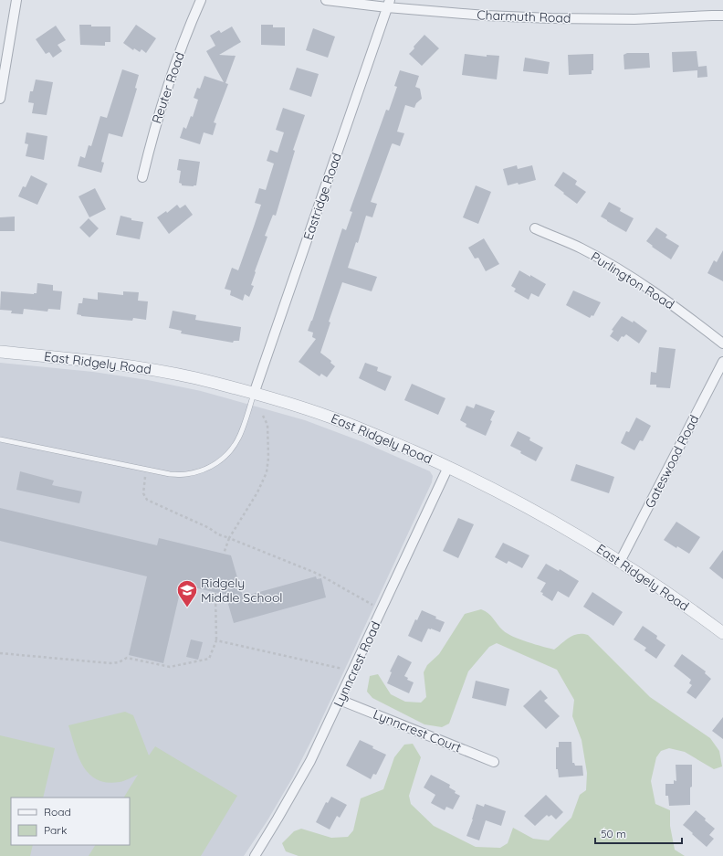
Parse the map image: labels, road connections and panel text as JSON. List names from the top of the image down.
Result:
{
  "streets": {
    "street": [
      "Charmuth Road",
      "Reuter Road",
      "Eastridge Road",
      "Purlington Road",
      "East Ridgely Road",
      "Gateswood Road",
      "Lynncrest Road",
      "Lynncrest Court"
    ]
  },
  "crossings": [
    ["Charmuth Road", "Eastridge Road"],
    ["Eastridge Road", "East Ridgely Road"],
    ["East Ridgely Road", "Gateswood Road"],
    ["East Ridgely Road", "Lynncrest Road"],
    ["Lynncrest Road", "Lynncrest Court"]
  ],
  "places": {
    "school or university": ["Ridgely Middle School"]
  },
  "legend": ["Road", "Park"],
  "scale_bar": "50 m"
}
